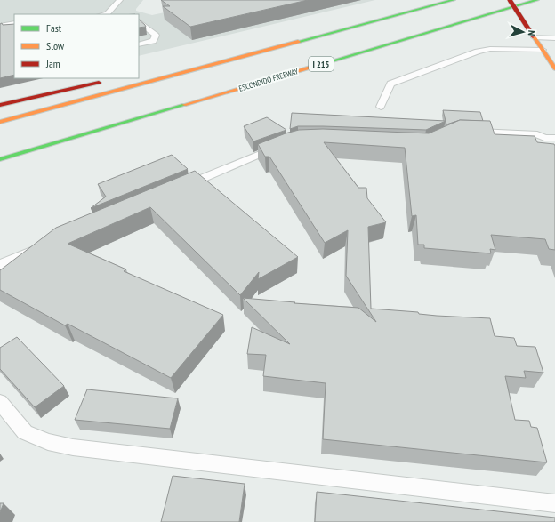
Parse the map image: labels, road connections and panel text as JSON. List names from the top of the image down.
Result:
{
  "streets": {
    "main road": ["I 215", "ESCONDIDO FREEWAY"]
  },
  "legend": ["Fast", "Slow", "Jam"],
  "north": "right"
}
